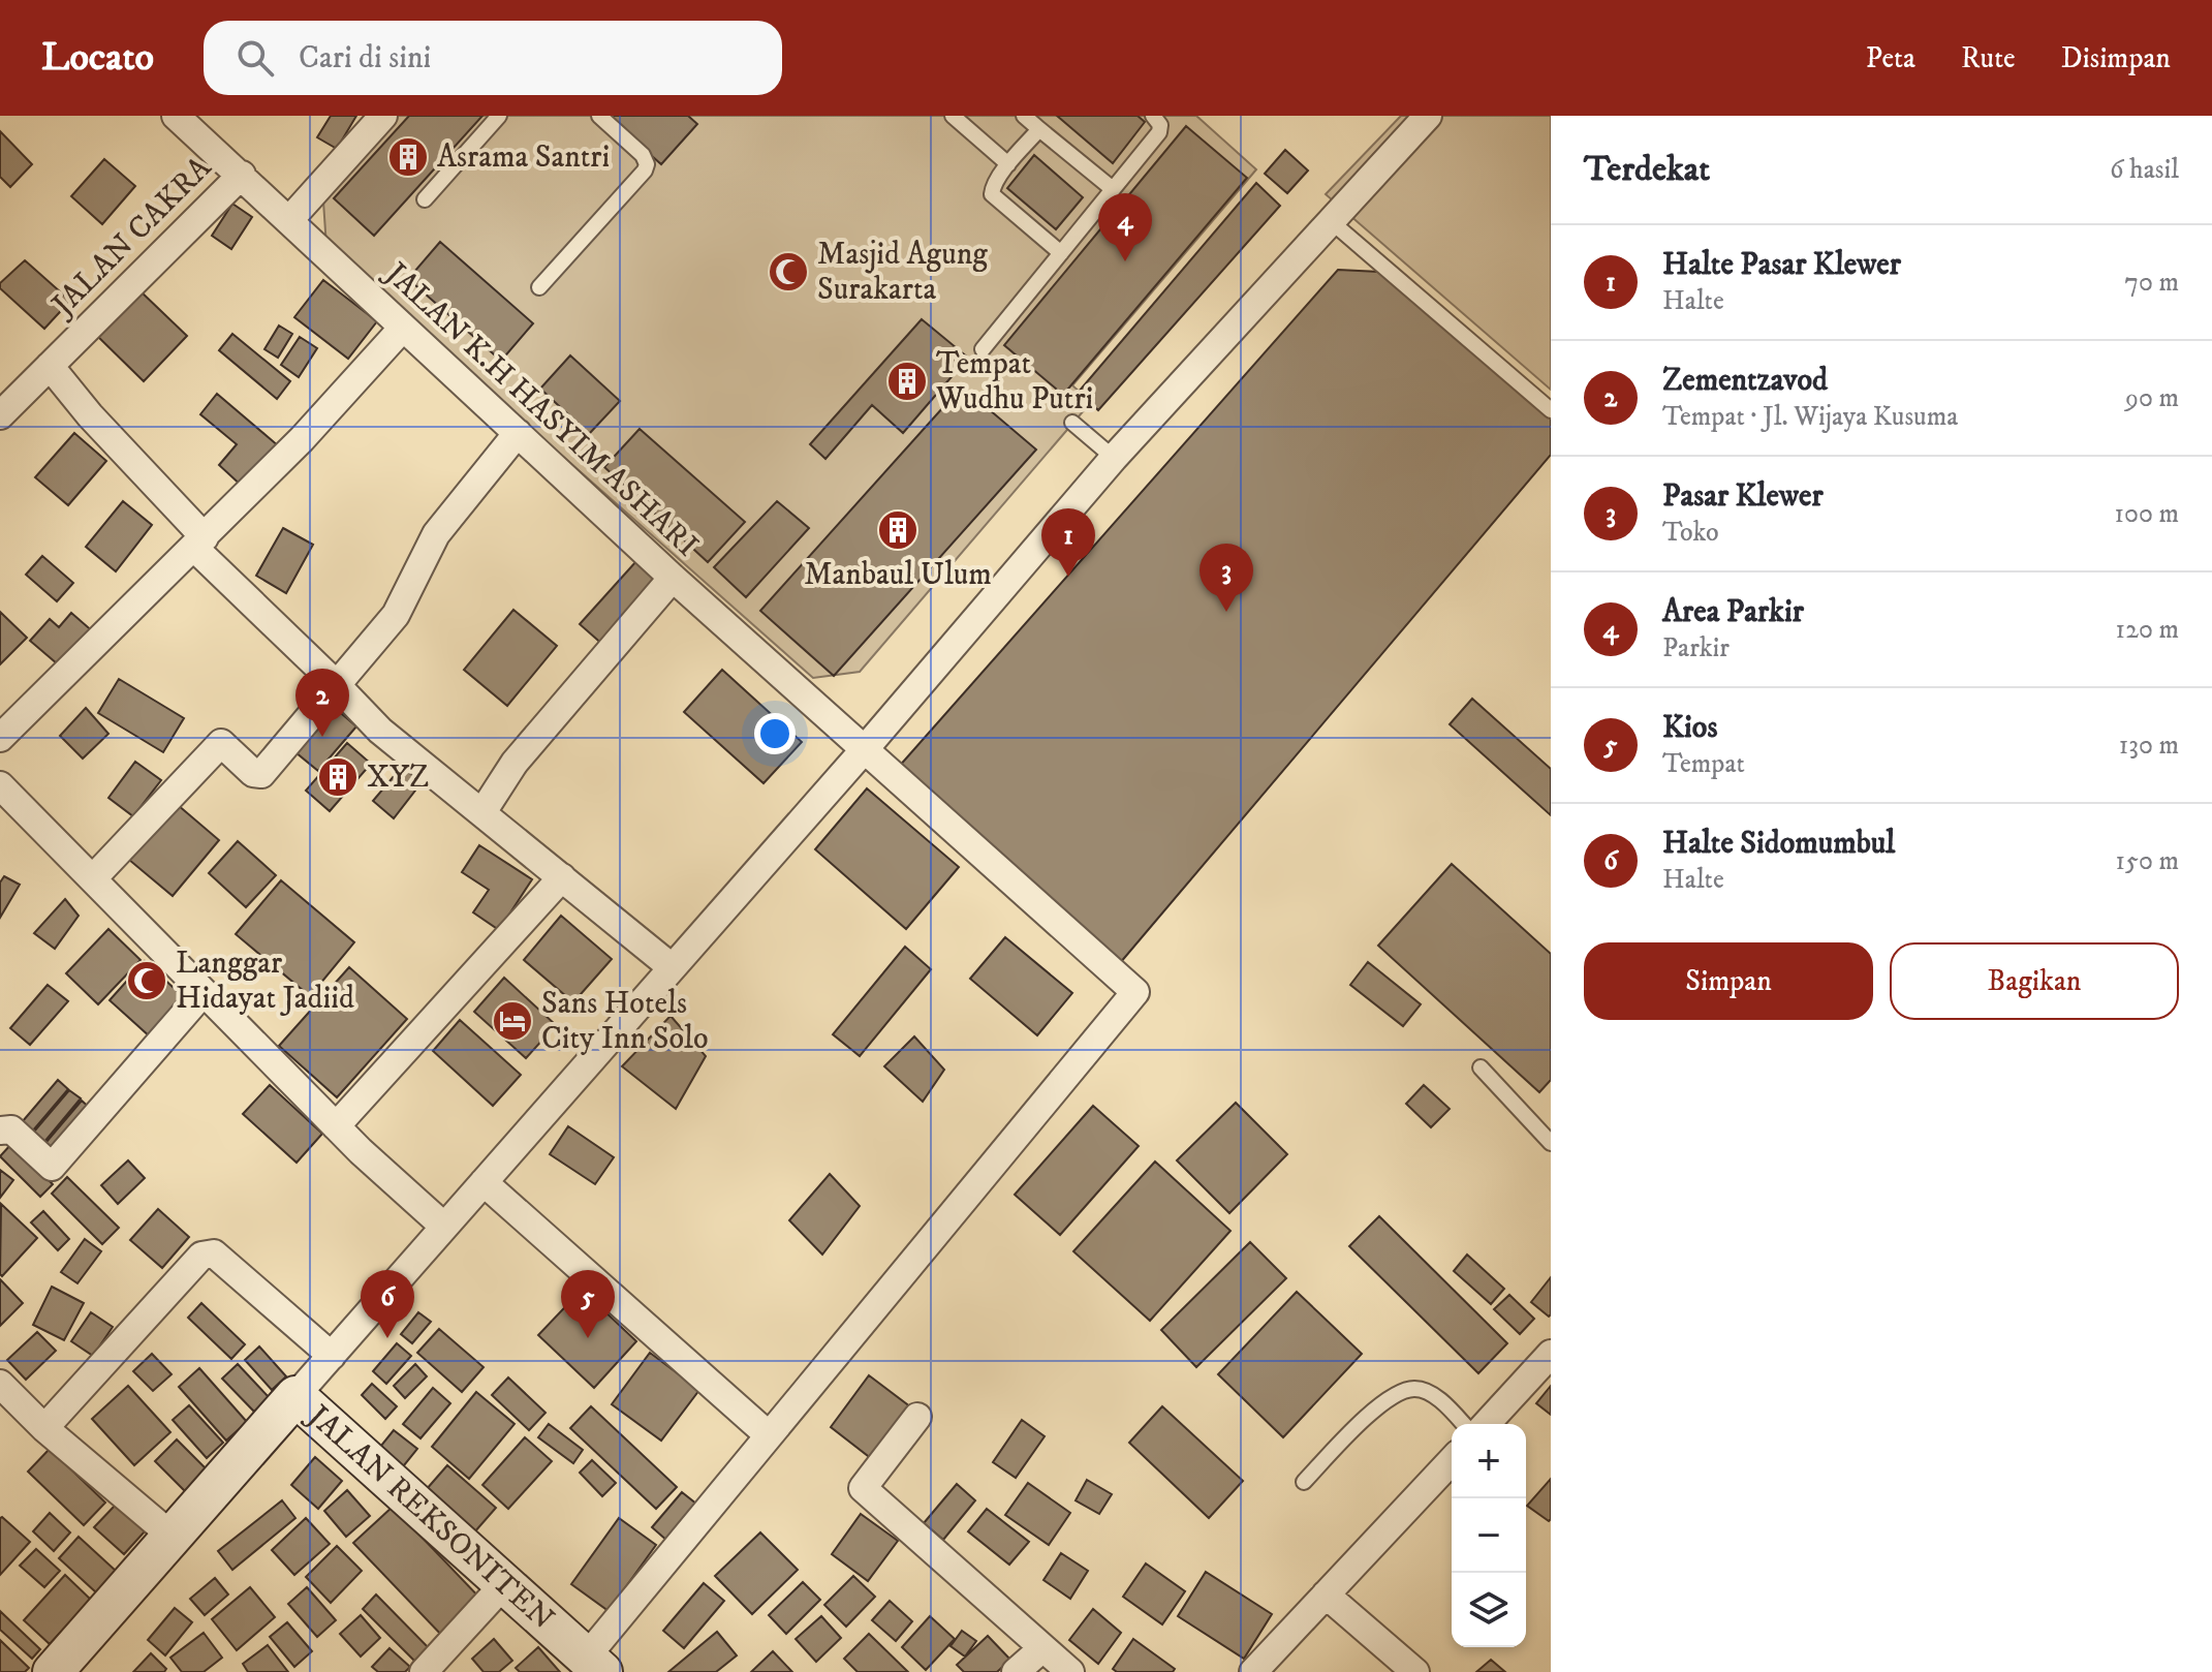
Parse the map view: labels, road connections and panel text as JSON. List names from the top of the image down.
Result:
{
  "streets": {
    "street": ["JALAN CAKRA", "JALAN K.H HASYIM ASHARI", "JALAN REKSONITEN"]
  },
  "crossings": [
    ["JALAN CAKRA", "JALAN K.H HASYIM ASHARI"]
  ],
  "places": {
    "building": [
      "Asrama Santri",
      "Tempat Wudhu Putri",
      "Manbaul Ulum",
      "XYZ"
    ],
    "mosque": ["Masjid Agung Surakarta", "Langgar Hidayat Jadiid"],
    "hotel": ["Sans Hotels City Inn Solo"]
  },
  "page": {
    "header": "Locato",
    "search": "Cari di sini",
    "nav": ["Peta", "Rute", "Disimpan"],
    "heading": ["Terdekat", "6 hasil"],
    "pins": [
      "4",
      "1",
      "3",
      "2",
      "5",
      "6"
    ],
    "list": [
      {
        "mark": "1",
        "name": "Halte Pasar Klewer",
        "note": "Halte",
        "value": "70 m"
      },
      {
        "mark": "2",
        "name": "Zementzavod",
        "note": "Tempat · Jl. Wijaya Kusuma",
        "value": "90 m"
      },
      {
        "mark": "3",
        "name": "Pasar Klewer",
        "note": "Toko",
        "value": "100 m"
      },
      {
        "mark": "4",
        "name": "Area Parkir",
        "note": "Parkir",
        "value": "120 m"
      },
      {
        "mark": "5",
        "name": "Kios",
        "note": "Tempat",
        "value": "130 m"
      },
      {
        "mark": "6",
        "name": "Halte Sidomumbul",
        "note": "Halte",
        "value": "150 m"
      }
    ],
    "buttons": ["Simpan", "Bagikan"],
    "map_buttons": ["+", "−"]
  }
}
